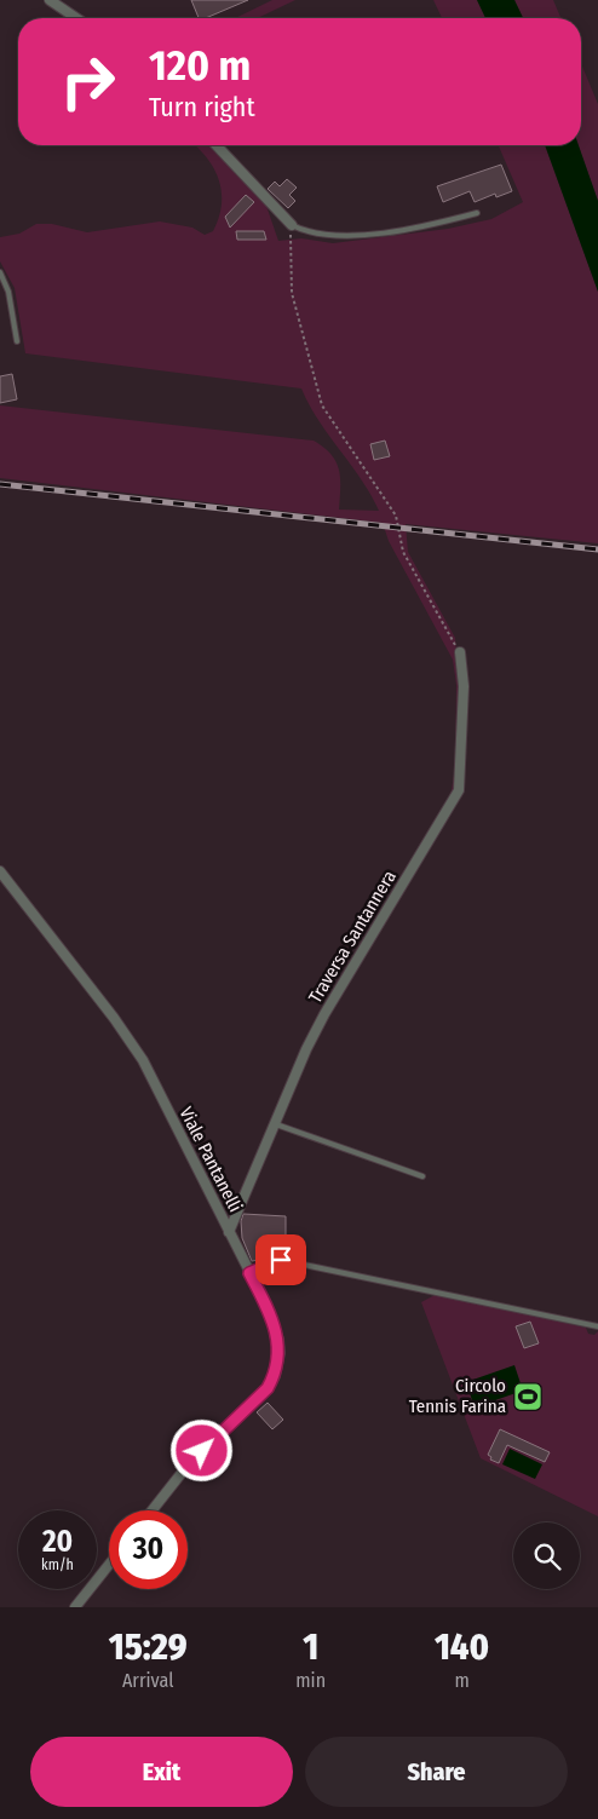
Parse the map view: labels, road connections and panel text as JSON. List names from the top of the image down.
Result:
{
  "streets": {
    "street": ["Traversa Santannera", "Viale Pantanelli"]
  },
  "crossings": [
    ["Traversa Santannera", "Viale Pantanelli"]
  ],
  "places": {
    "sports": ["Circolo Tennis Farina"]
  },
  "page": {
    "turn": ["120 m", "Turn right"],
    "speed": "20 km/h",
    "limit": "30",
    "eta": [
      "15:29",
      "Arrival",
      "1",
      "min",
      "140",
      "m"
    ],
    "buttons": ["Exit", "Share"]
  }
}
